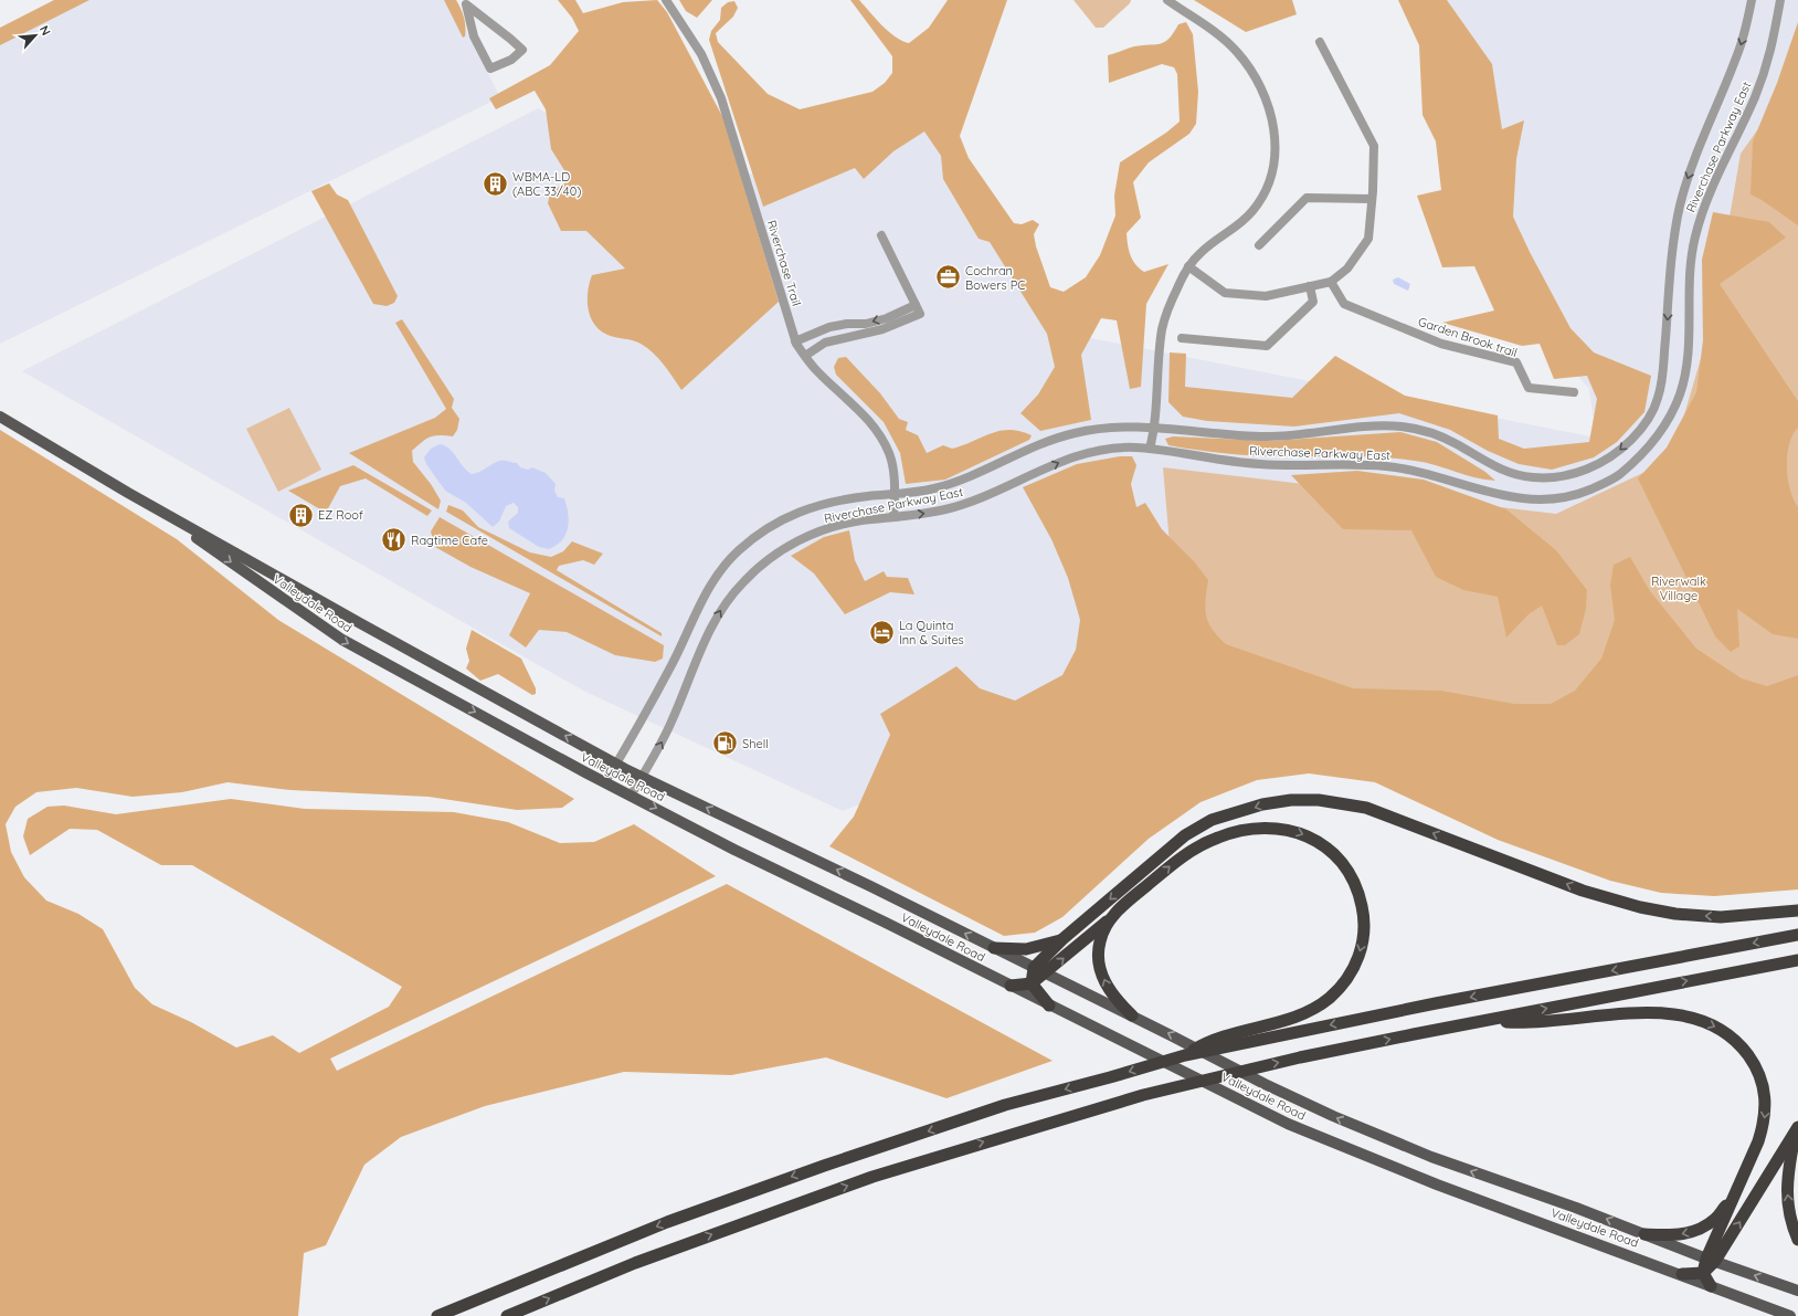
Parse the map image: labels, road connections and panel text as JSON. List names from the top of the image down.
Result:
{
  "streets": {
    "main road": ["Valleydale Road"],
    "street": ["Riverchase Parkway East", "Riverchase Trail", "Garden Brook trail"]
  },
  "crossings": [
    ["Riverchase Parkway East", "Riverchase Trail"],
    ["Riverchase Parkway East", "Valleydale Road"]
  ],
  "parks": ["Riverwalk Village"],
  "places": {
    "building": ["WBMA-LD (ABC 33/40)", "EZ Roof"],
    "office": ["Cochran Bowers PC"],
    "restaurant": ["Ragtime Cafe"],
    "hotel": ["La Quinta Inn & Suites"],
    "fuel station": ["Shell"]
  },
  "north": "top right"
}
